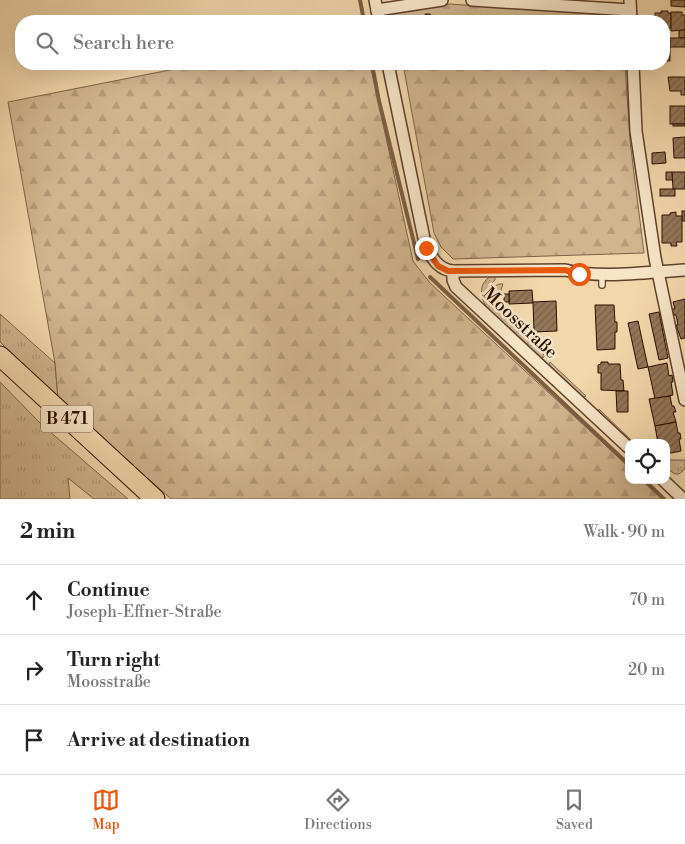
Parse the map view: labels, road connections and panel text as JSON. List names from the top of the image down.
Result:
{
  "streets": {
    "highway": ["B 471"],
    "street": ["Moosstraße"]
  },
  "page": {
    "search": "Search here",
    "heading": ["2 min", "Walk · 90 m"],
    "list": [
      ["Continue", "Joseph-Effner-Straße", "70 m"],
      ["Turn right", "Moosstraße", "20 m"],
      "Arrive at destination"
    ],
    "nav": ["Map", "Directions", "Saved"]
  }
}
